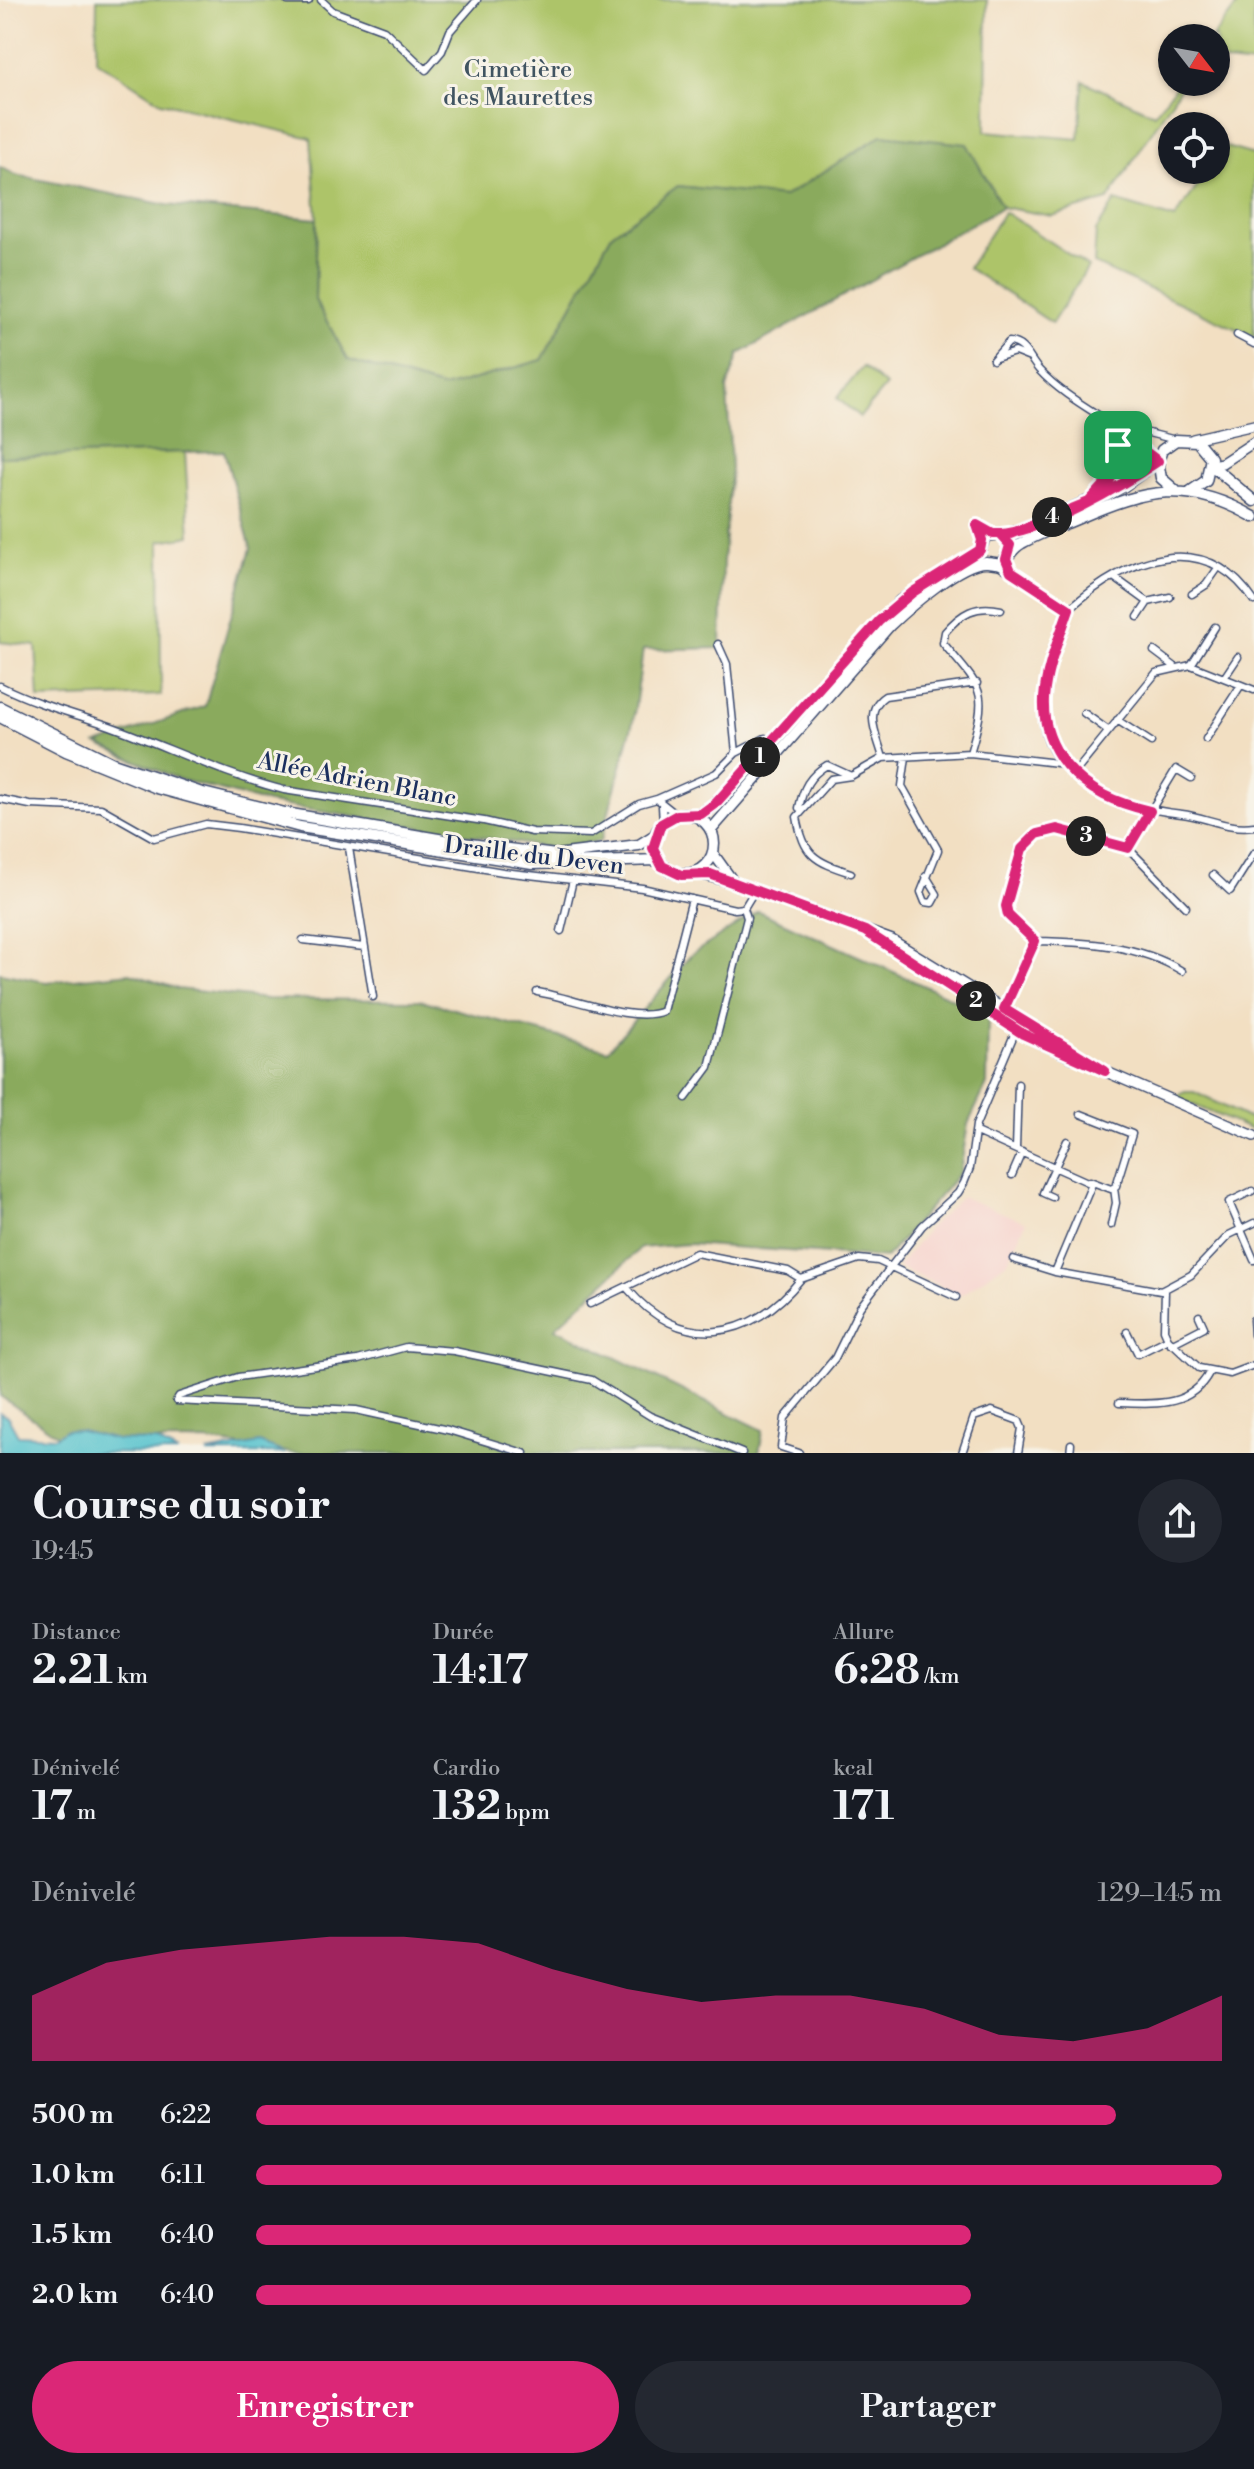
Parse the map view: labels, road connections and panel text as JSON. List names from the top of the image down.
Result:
{
  "streets": {
    "street": ["Allée Adrien Blanc", "Draille du Deven"]
  },
  "parks": ["Cimetière des Maurettes"],
  "north": "bottom right",
  "page": {
    "pins": [
      "4",
      "1",
      "3",
      "2"
    ],
    "heading": ["Course du soir", "19:45"],
    "stats": [
      ["Distance", "2.21 km"],
      ["Durée", "14:17"],
      ["Allure", "6:28 /km"],
      ["Dénivelé", "17 m"],
      ["Cardio", "132 bpm"],
      ["kcal", "171"]
    ],
    "chart": ["Dénivelé", "129–145 m"],
    "list": [
      {
        "name": "500 m",
        "note": "6:22"
      },
      {
        "name": "1.0 km",
        "note": "6:11"
      },
      {
        "name": "1.5 km",
        "note": "6:40"
      },
      {
        "name": "2.0 km",
        "note": "6:40"
      }
    ],
    "buttons": ["Enregistrer", "Partager"]
  }
}
